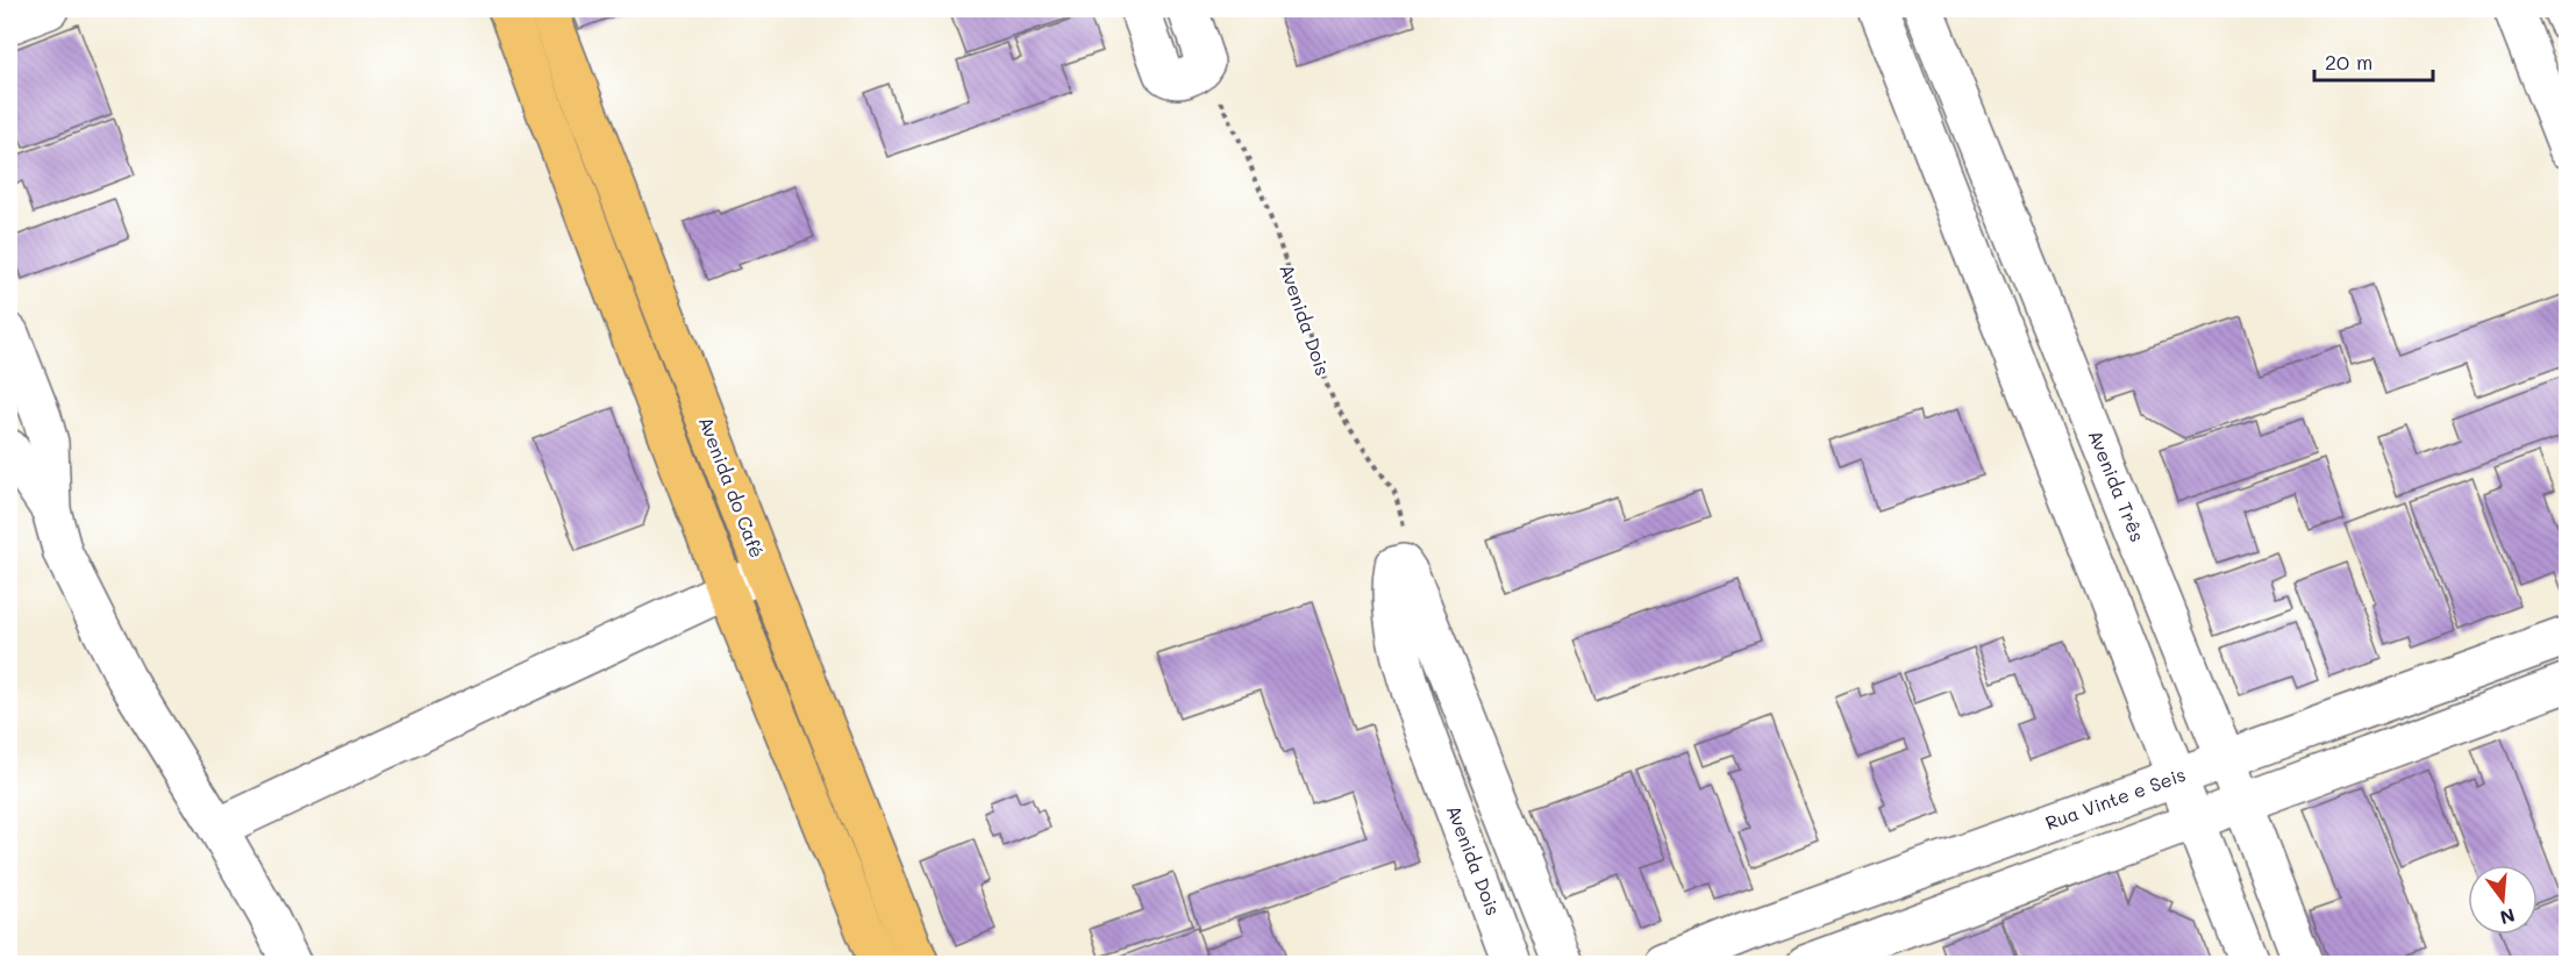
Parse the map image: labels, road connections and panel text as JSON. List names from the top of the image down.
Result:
{
  "streets": {
    "main road": ["Avenida do Café"],
    "street": ["Avenida Dois", "Avenida Três", "Rua Vinte e Seis"]
  },
  "crossings": [
    ["Avenida Três", "Rua Vinte e Seis"]
  ],
  "scale_bar": "20 m",
  "north": "bottom"
}
